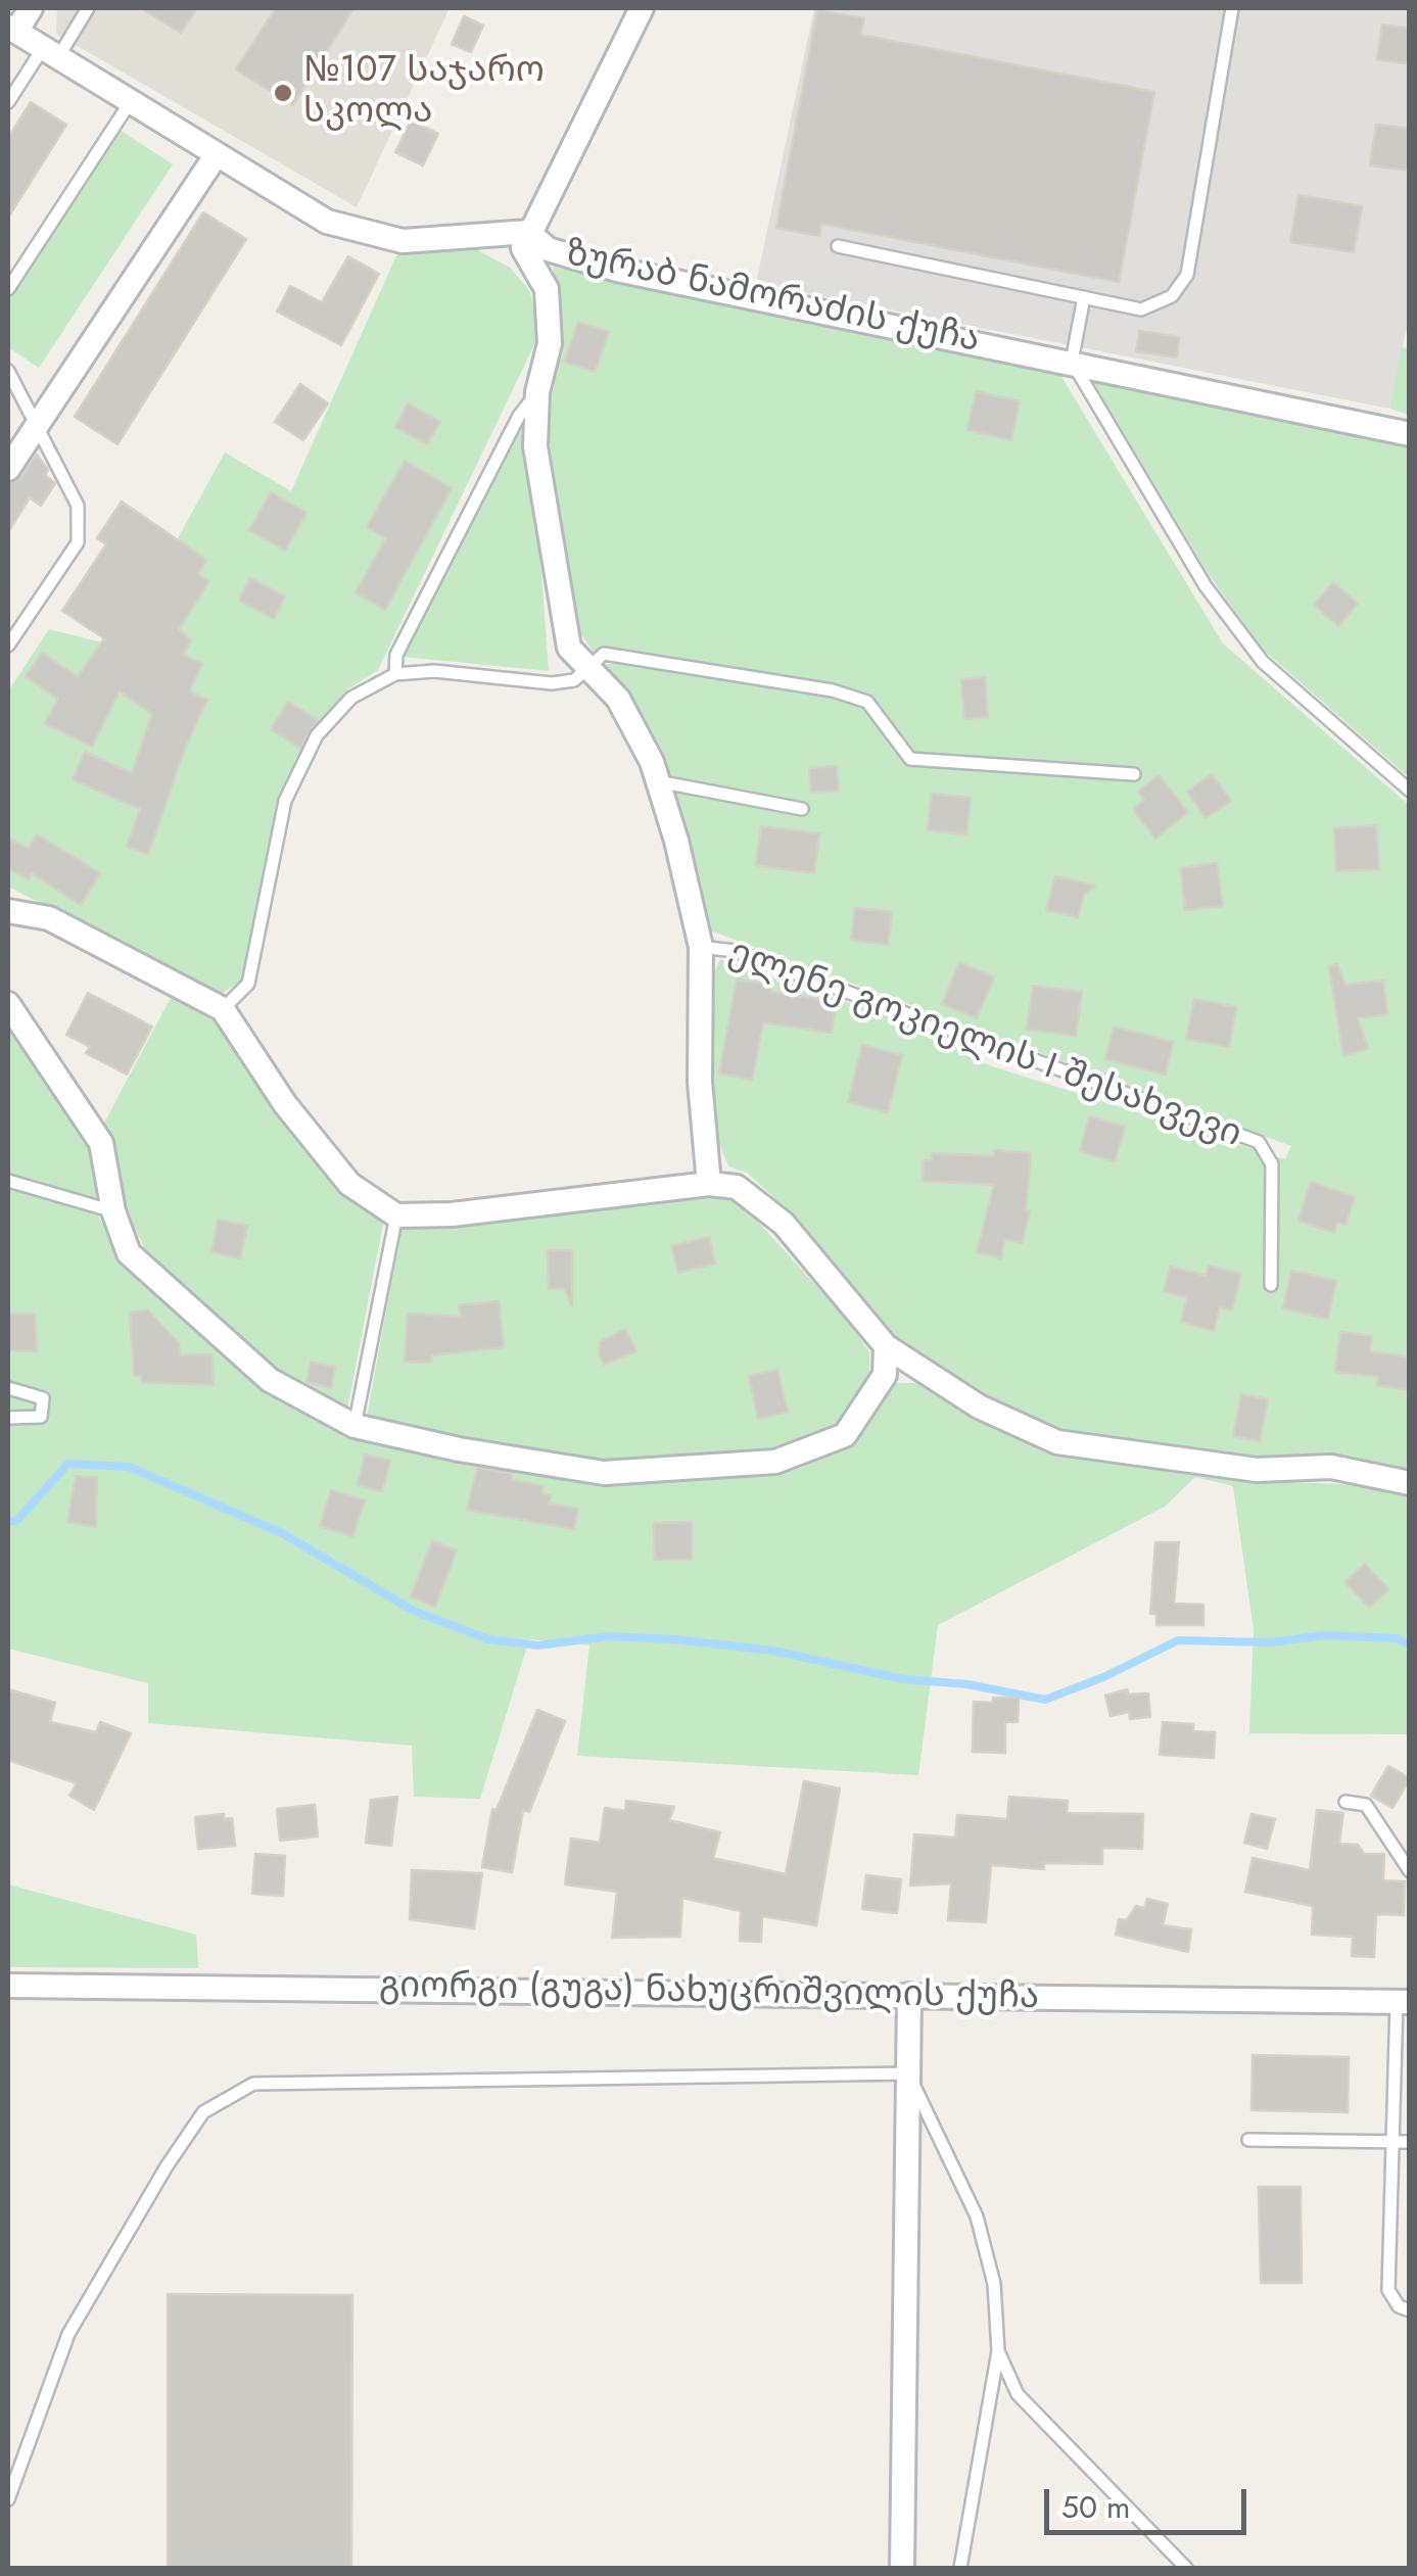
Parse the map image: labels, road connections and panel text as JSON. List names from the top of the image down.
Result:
{
  "streets": {
    "street": ["ზურაბ ნამორაძის ქუჩა", "ელენე გოკიელის I შესახვევი", "გიორგი (გუგა) ნახუცრიშვილის ქუჩა"]
  },
  "crossings": [
    ["ზურაბ ნამორაძის ქუჩა", "ელენე გოკიელის I შესახვევი"]
  ],
  "places": ["№107 საჯარო სკოლა"],
  "scale_bar": "50 m"
}
